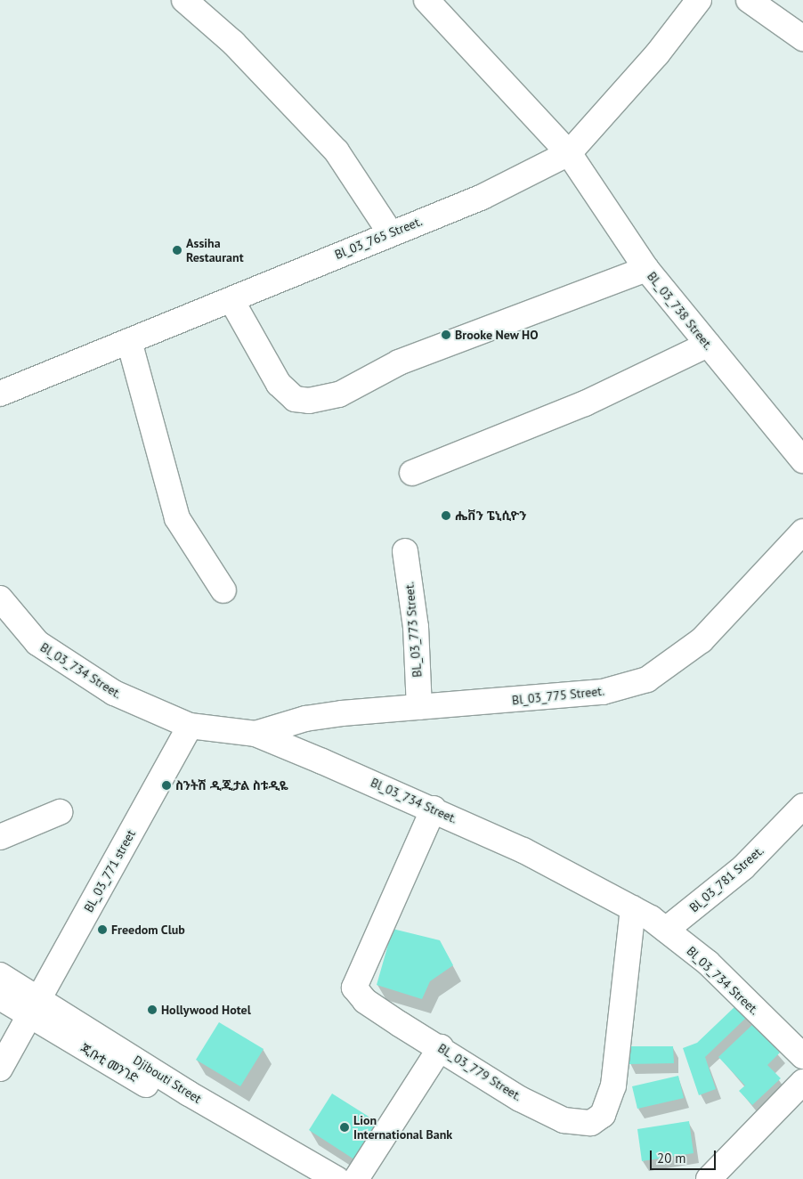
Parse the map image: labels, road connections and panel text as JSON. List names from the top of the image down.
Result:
{
  "streets": {
    "street": [
      "Bl_03_765 Street.",
      "BL_03_738 Street.",
      "BL_03_773 Street.",
      "Bl_03_734 Street.",
      "Bl_03_775 Street.",
      "BL_03_771 street",
      "Bl_03_781 Street.",
      "ጂቡቲ መንገድ",
      "BL_03_779 Street.",
      "Djibouti Street"
    ]
  },
  "crossings": [
    ["Bl_03_765 Street.", "BL_03_738 Street."],
    ["BL_03_773 Street.", "Bl_03_775 Street."],
    ["Bl_03_734 Street.", "Bl_03_775 Street."],
    ["Bl_03_734 Street.", "BL_03_771 street"],
    ["Bl_03_734 Street.", "Bl_03_781 Street."],
    ["Bl_03_734 Street.", "BL_03_779 Street."],
    ["BL_03_771 street", "ጂቡቲ መንገድ"],
    ["BL_03_771 street", "Djibouti Street"],
    ["ጂቡቲ መንገድ", "Djibouti Street"]
  ],
  "places": [
    "Assiha Restaurant",
    "Brooke New HO",
    "ሔቨን ፔኒሲዮን",
    "ስንትሽ ዲጂታል ስቱዲዬ",
    "Freedom Club",
    "Hollywood Hotel",
    "Lion International Bank"
  ],
  "scale_bar": "20 m"
}
